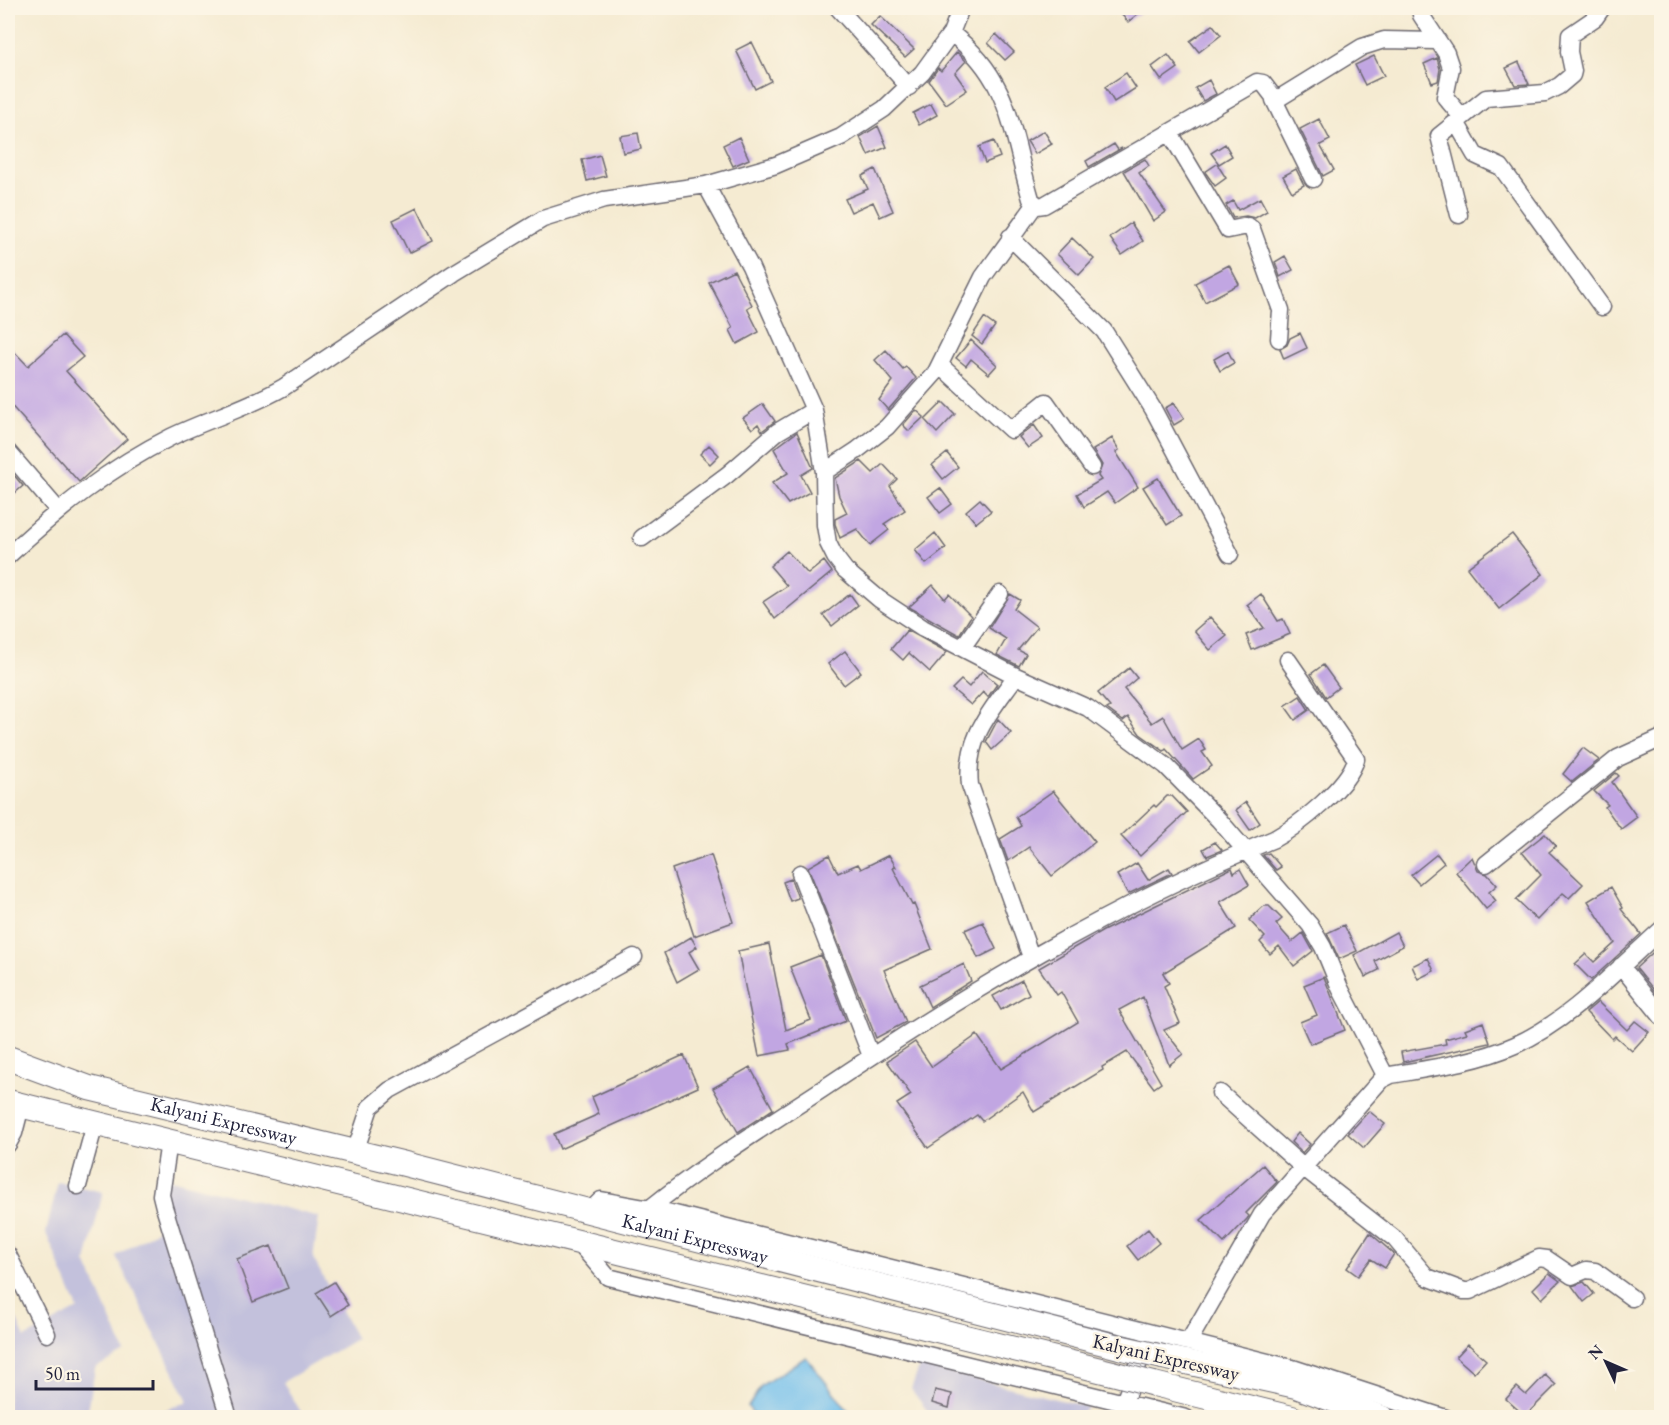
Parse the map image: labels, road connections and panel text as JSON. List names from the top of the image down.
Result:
{
  "streets": {
    "highway": ["Kalyani Expressway"]
  },
  "scale_bar": "50 m",
  "north": "top left"
}
